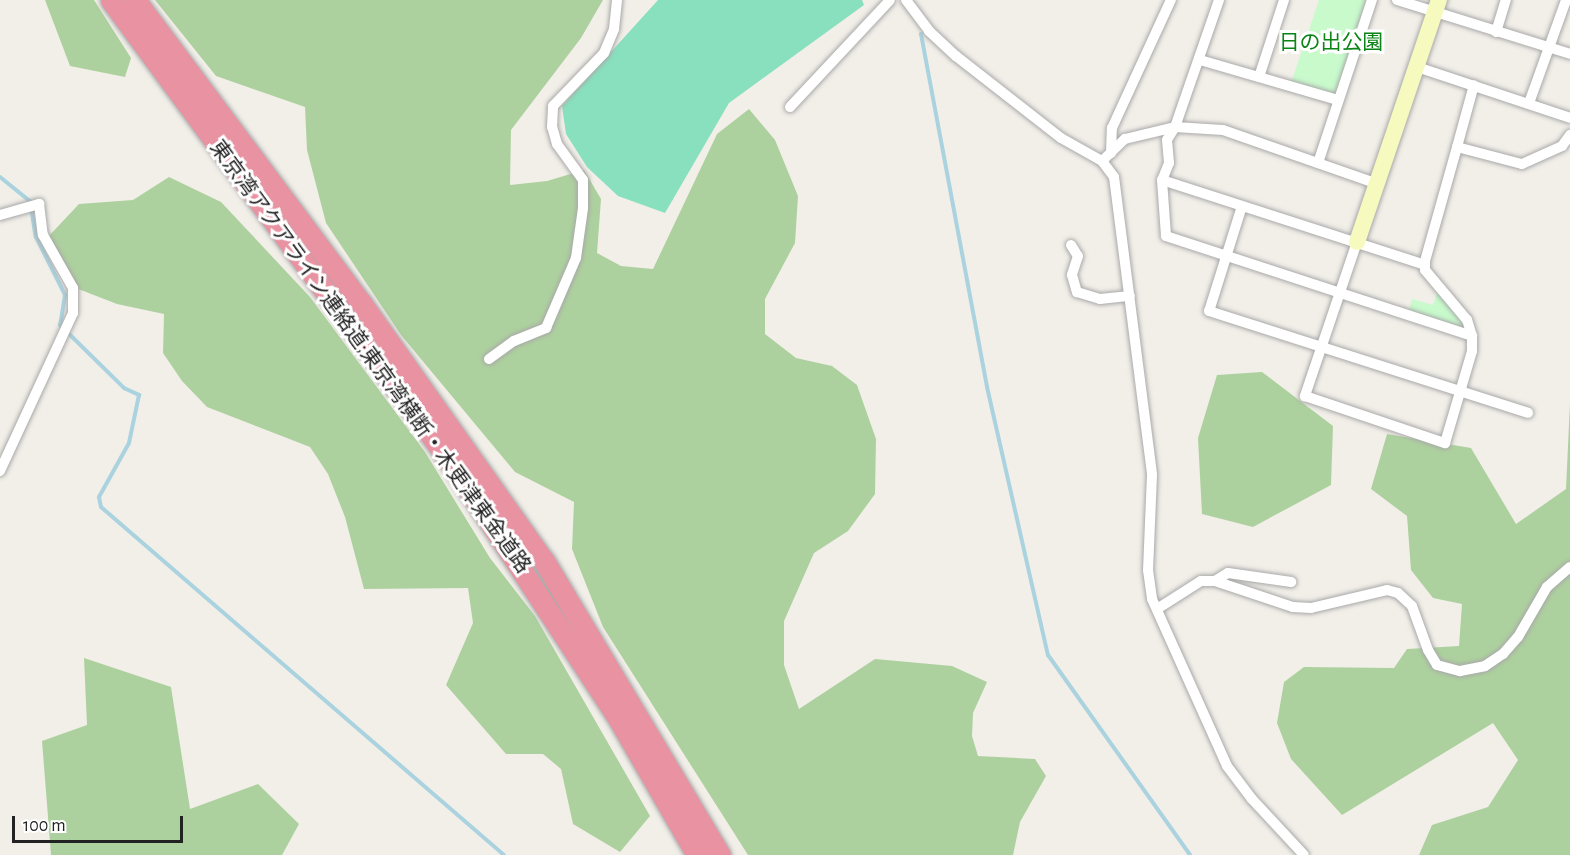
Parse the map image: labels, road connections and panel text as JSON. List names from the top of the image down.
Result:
{
  "streets": {
    "highway": ["東京湾アクアライン連絡道;東京湾横断・木更津東金道路"]
  },
  "parks": ["日の出公園"],
  "scale_bar": "100 m"
}
